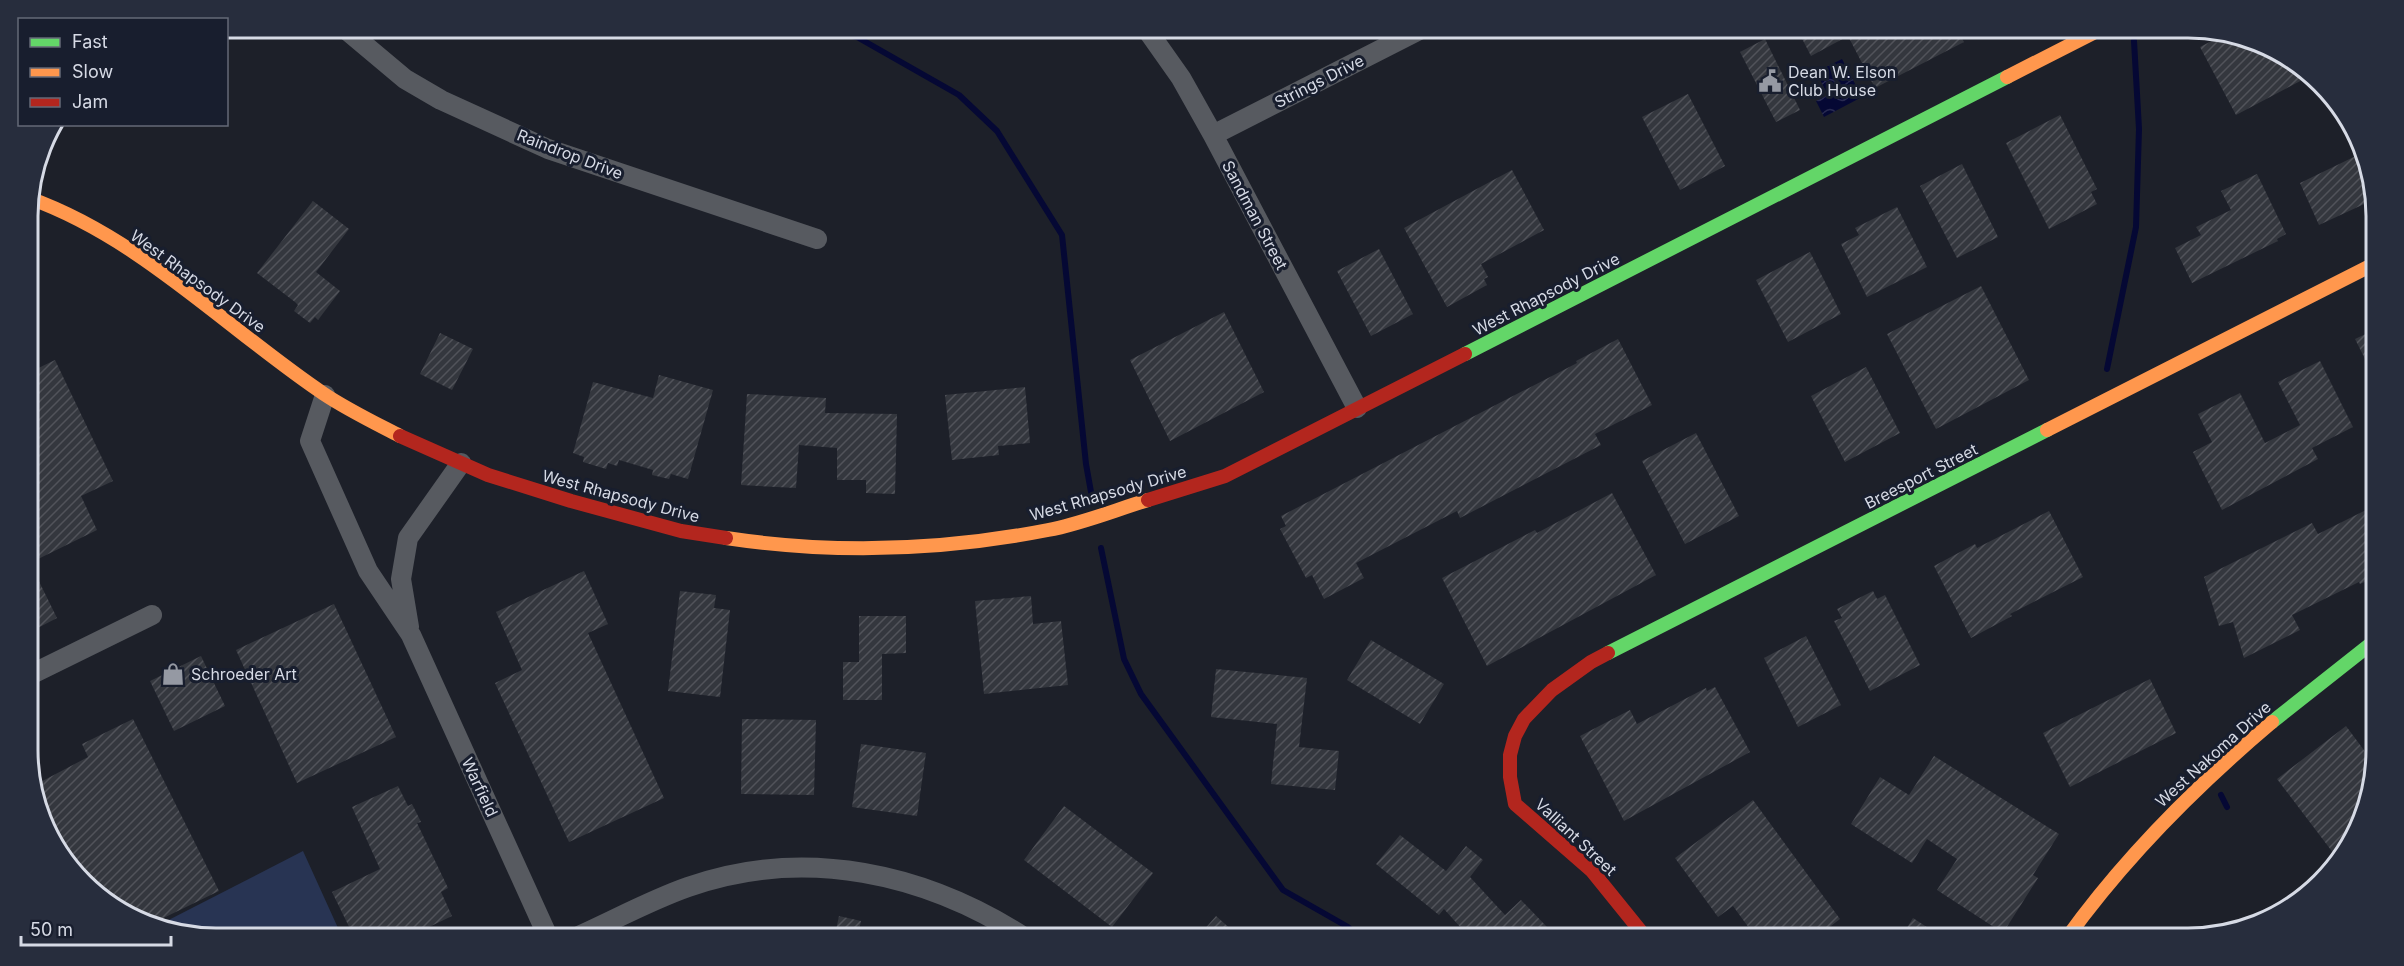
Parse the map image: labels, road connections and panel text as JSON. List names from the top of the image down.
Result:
{
  "streets": {
    "street": [
      "Strings Drive",
      "Raindrop Drive",
      "Sandman Street",
      "West Rhapsody Drive",
      "Breesport Street",
      "West Nakoma Drive",
      "Warfield",
      "Valliant Street"
    ]
  },
  "crossings": [
    ["Strings Drive", "Sandman Street"],
    ["Sandman Street", "West Rhapsody Drive"],
    ["West Rhapsody Drive", "Warfield"],
    ["Breesport Street", "Valliant Street"]
  ],
  "places": {
    "public building": ["Dean W. Elson Club House"],
    "shop": ["Schroeder Art"]
  },
  "legend": ["Fast", "Slow", "Jam"],
  "scale_bar": "50 m"
}
